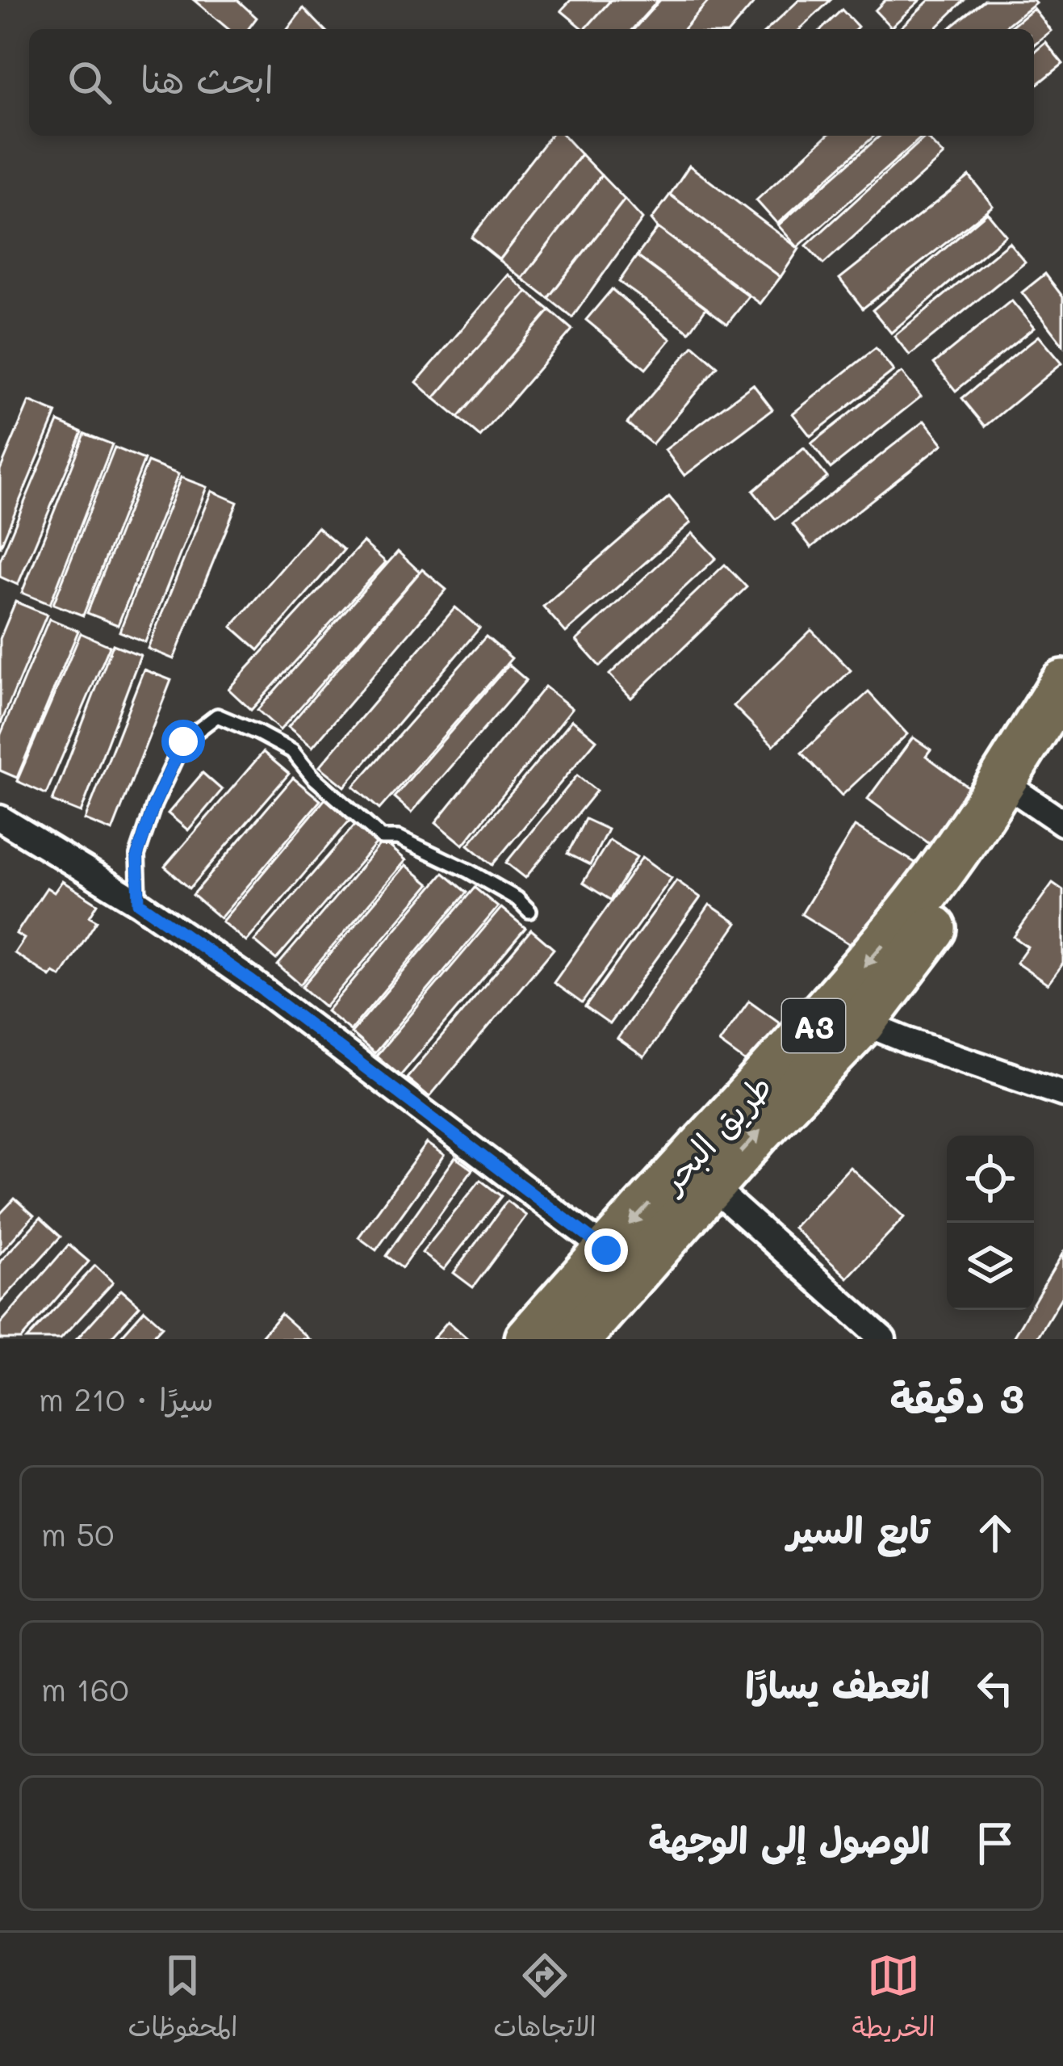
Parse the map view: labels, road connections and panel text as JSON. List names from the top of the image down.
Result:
{
  "streets": {
    "highway": ["A3", "طريق البحر"]
  },
  "page": {
    "search": "ابحث هنا",
    "heading": ["3 دقيقة", "سيرًا · 210 m"],
    "list": [
      ["تابع السير", "50 m"],
      ["انعطف يسارًا", "160 m"],
      "الوصول إلى الوجهة"
    ],
    "nav": ["الخريطة", "الاتجاهات", "المحفوظات"]
  }
}
